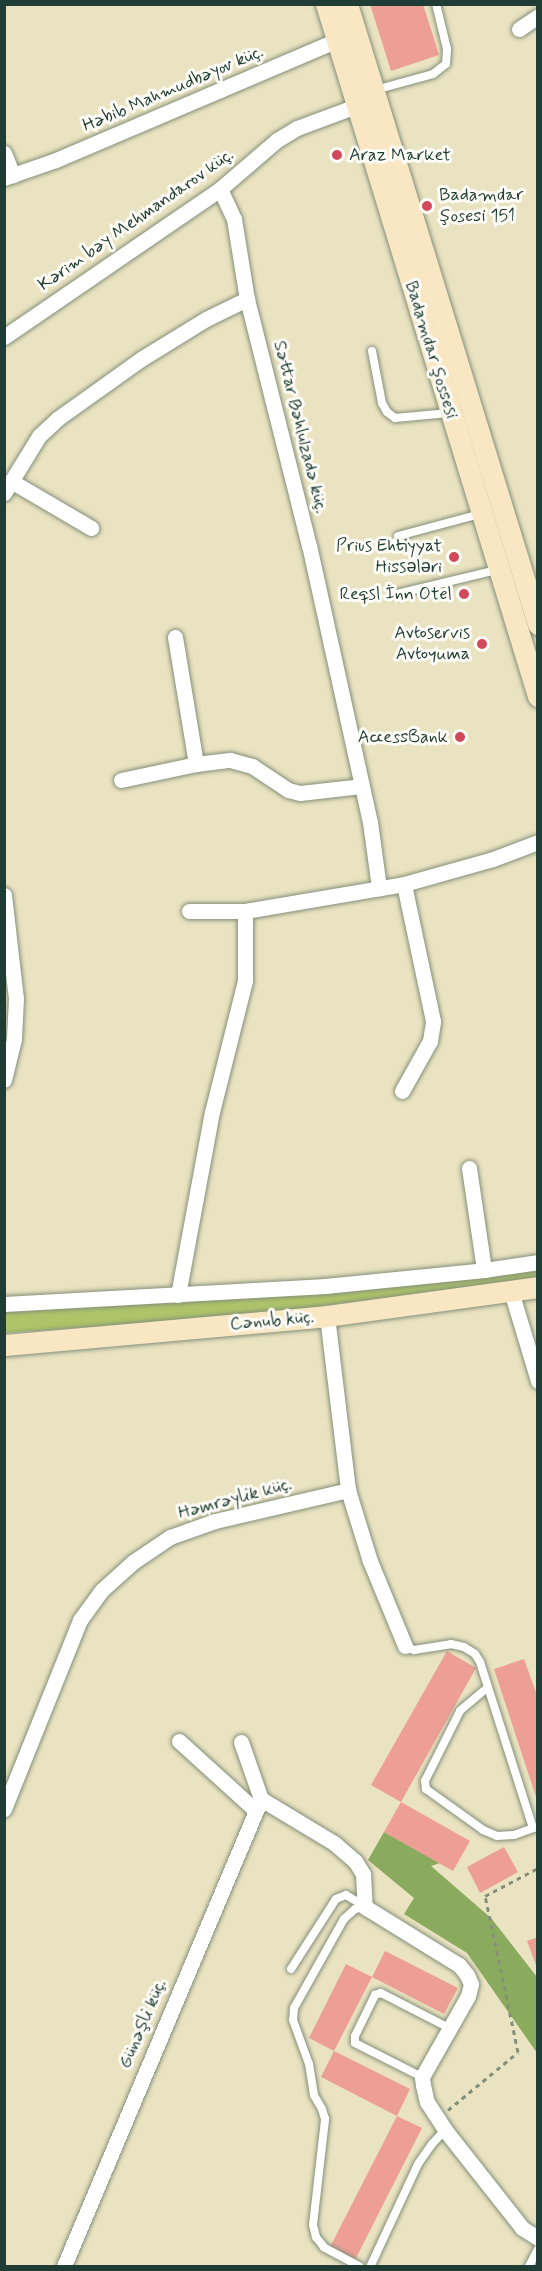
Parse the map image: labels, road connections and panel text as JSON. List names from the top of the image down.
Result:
{
  "streets": {
    "main road": ["Badamdar şossesi", "Cənub küç."],
    "street": [
      "Həbib Mahmudbəyov küç.",
      "Kərim bəy Mehmandarov küç.",
      "Səttar Bəhlulzadə küç.",
      "Həmrəylik küç.",
      "Günəşli küç."
    ]
  },
  "crossings": [
    ["Həbib Mahmudbəyov küç.", "Badamdar şossesi"],
    ["Kərim bəy Mehmandarov küç.", "Badamdar şossesi"],
    ["Kərim bəy Mehmandarov küç.", "Səttar Bəhlulzadə küç."]
  ],
  "places": [
    "Araz Market",
    "Badamdar şosesi 151",
    "Prius Ehtiyyat Hissәlәri",
    "Reqsl İnn Otel",
    "Avtoservis Avtoyuma",
    "AccessBank"
  ]
}
